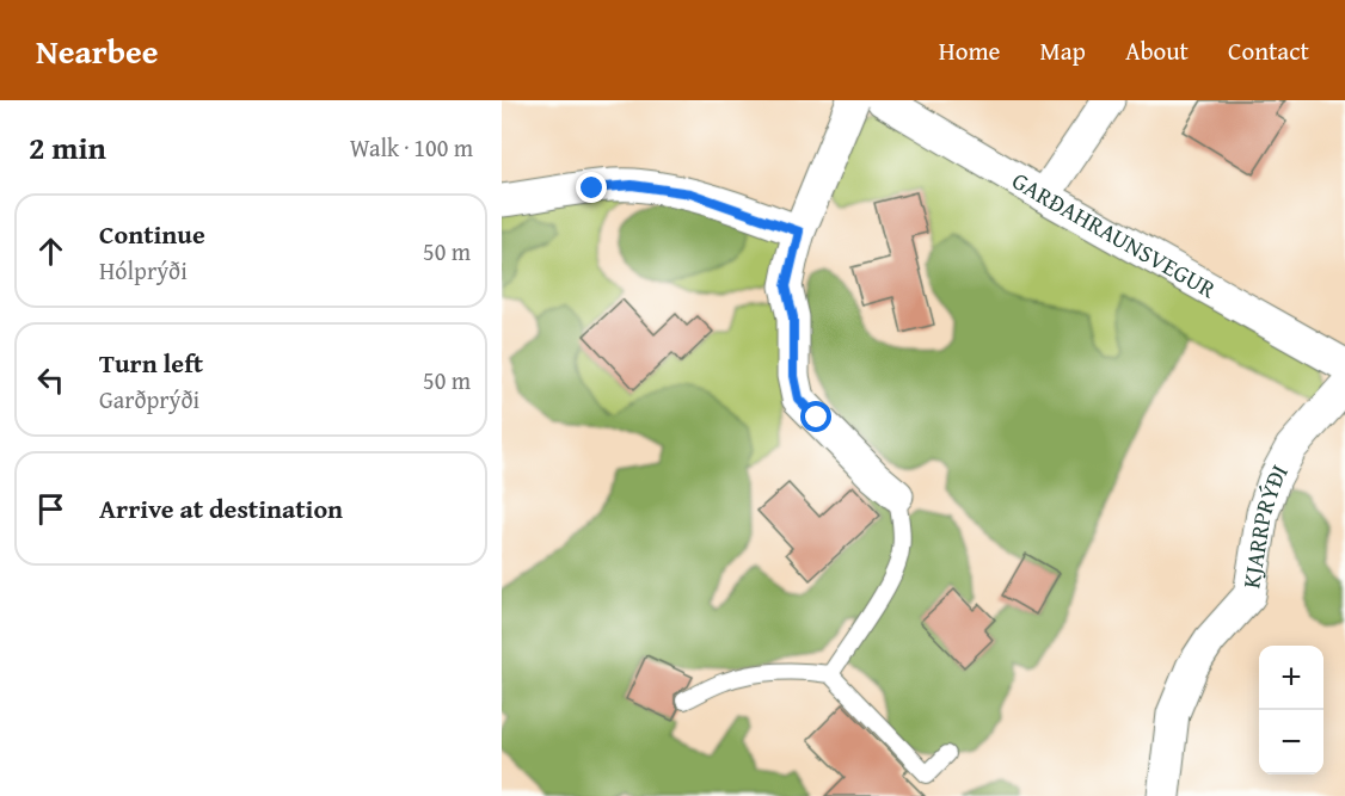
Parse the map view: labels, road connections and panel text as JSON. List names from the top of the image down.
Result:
{
  "streets": {
    "street": ["GARÐAHRAUNSVEGUR", "KJARRPRÝÐI"]
  },
  "page": {
    "header": "Nearbee",
    "nav": [
      "Home",
      "Map",
      "About",
      "Contact"
    ],
    "heading": ["2 min", "Walk · 100 m"],
    "list": [
      ["Continue", "Hólprýði", "50 m"],
      ["Turn left", "Garðprýði", "50 m"],
      "Arrive at destination"
    ],
    "map_buttons": ["+", "−"]
  }
}
